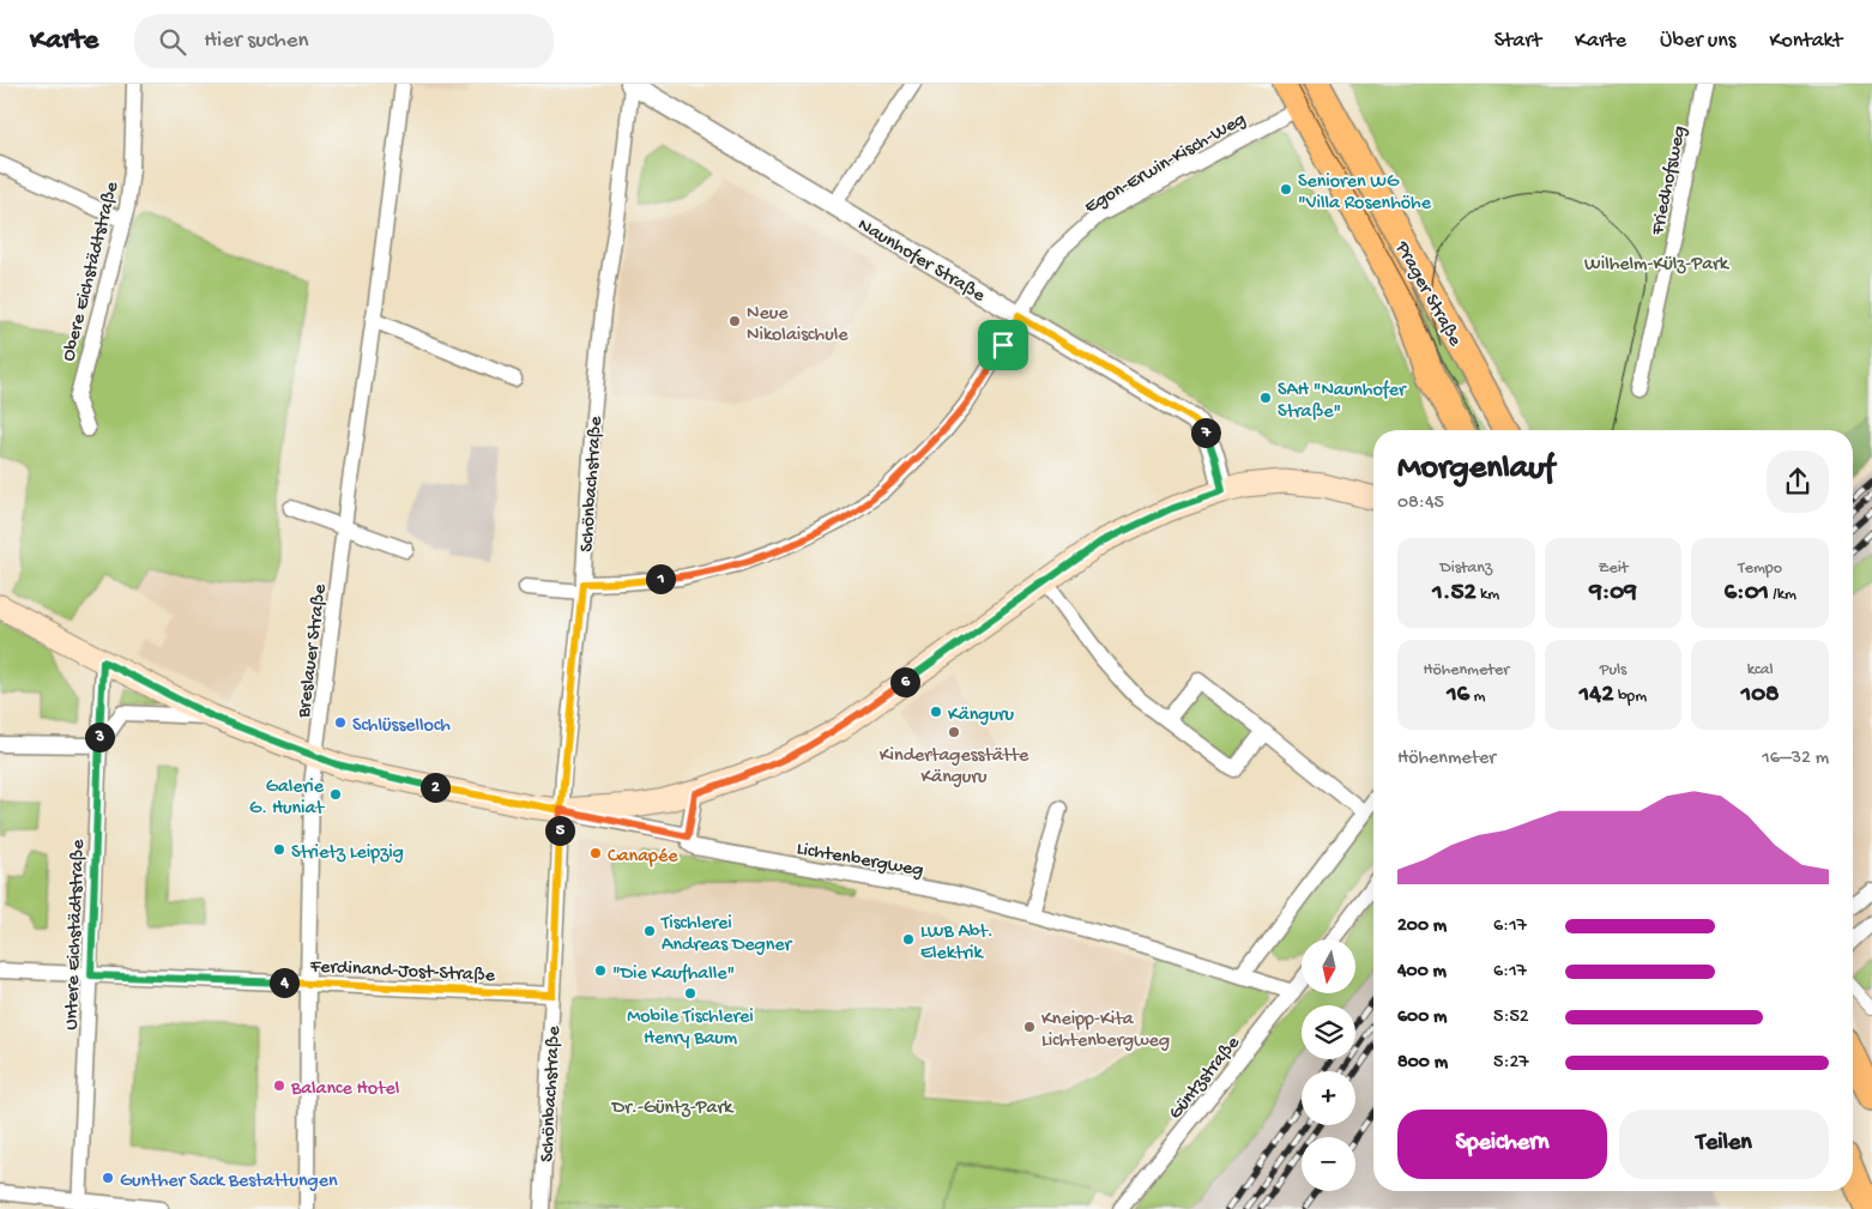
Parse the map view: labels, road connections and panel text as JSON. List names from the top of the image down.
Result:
{
  "streets": {
    "main road": ["Prager Straße"],
    "street": [
      "Egon-Erwin-Kisch-Weg",
      "Friedhofsweg",
      "Naunhofer Straße",
      "Obere Eichstädtstraße",
      "Schönbachstraße",
      "Breslauer Straße",
      "Lichtenbergweg",
      "Untere Eichstädtstraße",
      "Ferdinand-Jost-Straße",
      "Güntzstraße"
    ]
  },
  "crossings": [
    ["Egon-Erwin-Kisch-Weg", "Naunhofer Straße"],
    ["Egon-Erwin-Kisch-Weg", "Prager Straße"],
    ["Egon-Erwin-Kisch-Weg", "Schönbachstraße"],
    ["Naunhofer Straße", "Schönbachstraße"],
    ["Schönbachstraße", "Lichtenbergweg"],
    ["Schönbachstraße", "Ferdinand-Jost-Straße"],
    ["Breslauer Straße", "Ferdinand-Jost-Straße"],
    ["Lichtenbergweg", "Güntzstraße"],
    ["Untere Eichstädtstraße", "Ferdinand-Jost-Straße"]
  ],
  "parks": ["Wilhelm-Külz-Park", "Dr.-Güntz-Park"],
  "places": [
    "Senioren WG \"Villa Rosenhöhe",
    "Neue Nikolaischule",
    "SAH \"Naunhofer Straße\"",
    "Känguru",
    "Schlüsselloch",
    "Kindertagesstätte Känguru",
    "Galerie G. Huniat",
    "Strietz Leipzig",
    "Canapée",
    "Tischlerei Andreas Degner",
    "LWB Abt. Elektrik",
    "\"Die Kaufhalle\"",
    "Mobile Tischlerei Henry Baum",
    "Kneipp-Kita Lichtenbergweg",
    "Balance Hotel",
    "Gunther Sack Bestattungen"
  ],
  "north": "bottom",
  "page": {
    "header": "Karte",
    "search": "Hier suchen",
    "nav": [
      "Start",
      "Karte",
      "Über uns",
      "Kontakt"
    ],
    "pins": [
      "7",
      "1",
      "6",
      "3",
      "2",
      "5",
      "4"
    ],
    "heading": ["Morgenlauf", "08:45"],
    "stats": [
      ["Distanz", "1.52 km"],
      ["Zeit", "9:09"],
      ["Tempo", "6:01 /km"],
      ["Höhenmeter", "16 m"],
      ["Puls", "142 bpm"],
      ["kcal", "108"]
    ],
    "chart": ["Höhenmeter", "16–32 m"],
    "list": [
      {
        "name": "200 m",
        "note": "6:17"
      },
      {
        "name": "400 m",
        "note": "6:17"
      },
      {
        "name": "600 m",
        "note": "5:52"
      },
      {
        "name": "800 m",
        "note": "5:27"
      }
    ],
    "map_buttons": ["+", "−"],
    "buttons": ["Speichern", "Teilen"]
  }
}
